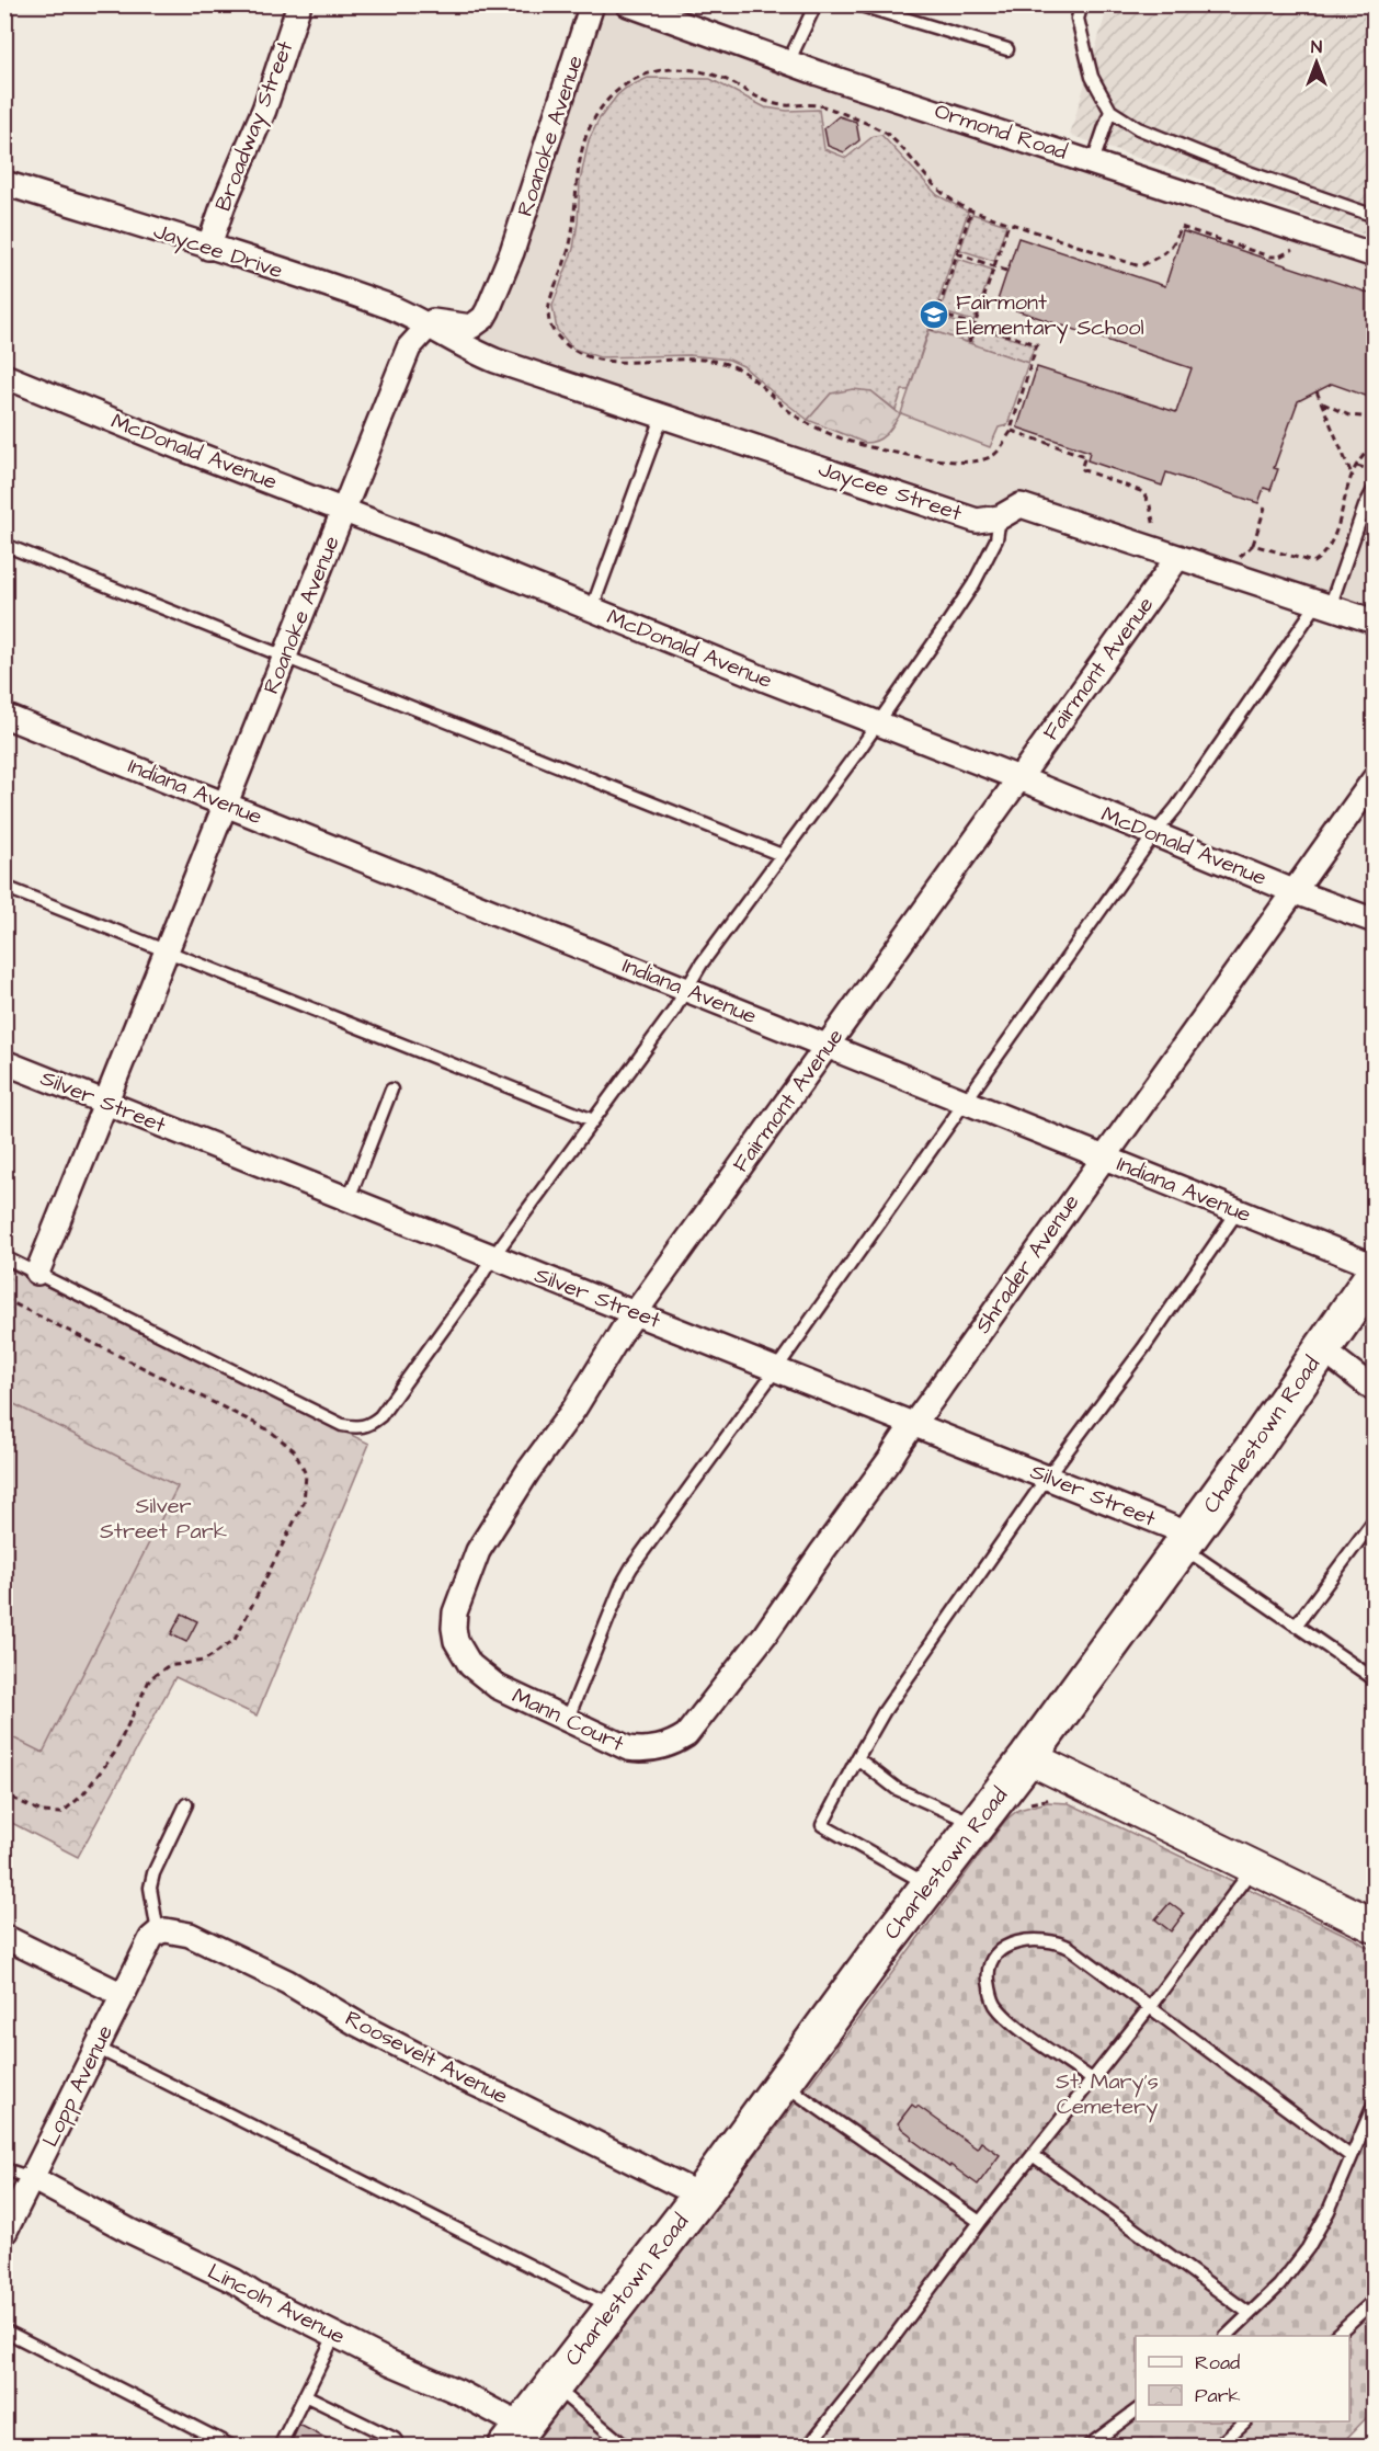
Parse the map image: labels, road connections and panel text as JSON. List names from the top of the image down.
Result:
{
  "streets": {
    "main road": ["Charlestown Road"],
    "street": [
      "Broadway Street",
      "Ormond Road",
      "Roanoke Avenue",
      "Jaycee Drive",
      "McDonald Avenue",
      "Jaycee Street",
      "Fairmont Avenue",
      "Indiana Avenue",
      "Silver Street",
      "Shrader Avenue",
      "Mann Court",
      "Roosevelt Avenue",
      "Lopp Avenue",
      "Lincoln Avenue"
    ]
  },
  "crossings": [
    ["Broadway Street", "Jaycee Drive"],
    ["Roanoke Avenue", "Jaycee Drive"],
    ["Roanoke Avenue", "McDonald Avenue"],
    ["Roanoke Avenue", "Jaycee Street"],
    ["Roanoke Avenue", "Indiana Avenue"],
    ["Roanoke Avenue", "Silver Street"],
    ["Jaycee Drive", "Jaycee Street"],
    ["McDonald Avenue", "Fairmont Avenue"],
    ["McDonald Avenue", "Shrader Avenue"],
    ["Fairmont Avenue", "Indiana Avenue"],
    ["Fairmont Avenue", "Silver Street"],
    ["Fairmont Avenue", "Mann Court"],
    ["Indiana Avenue", "Shrader Avenue"],
    ["Silver Street", "Shrader Avenue"],
    ["Silver Street", "Charlestown Road"],
    ["Shrader Avenue", "Mann Court"],
    ["Charlestown Road", "Roosevelt Avenue"],
    ["Charlestown Road", "Lincoln Avenue"],
    ["Roosevelt Avenue", "Lopp Avenue"],
    ["Lopp Avenue", "Lincoln Avenue"]
  ],
  "parks": ["Silver Street Park", "St. Mary's Cemetery"],
  "places": {
    "school or university": ["Fairmont Elementary School"]
  },
  "legend": ["Road", "Park"],
  "north": "top"
}
